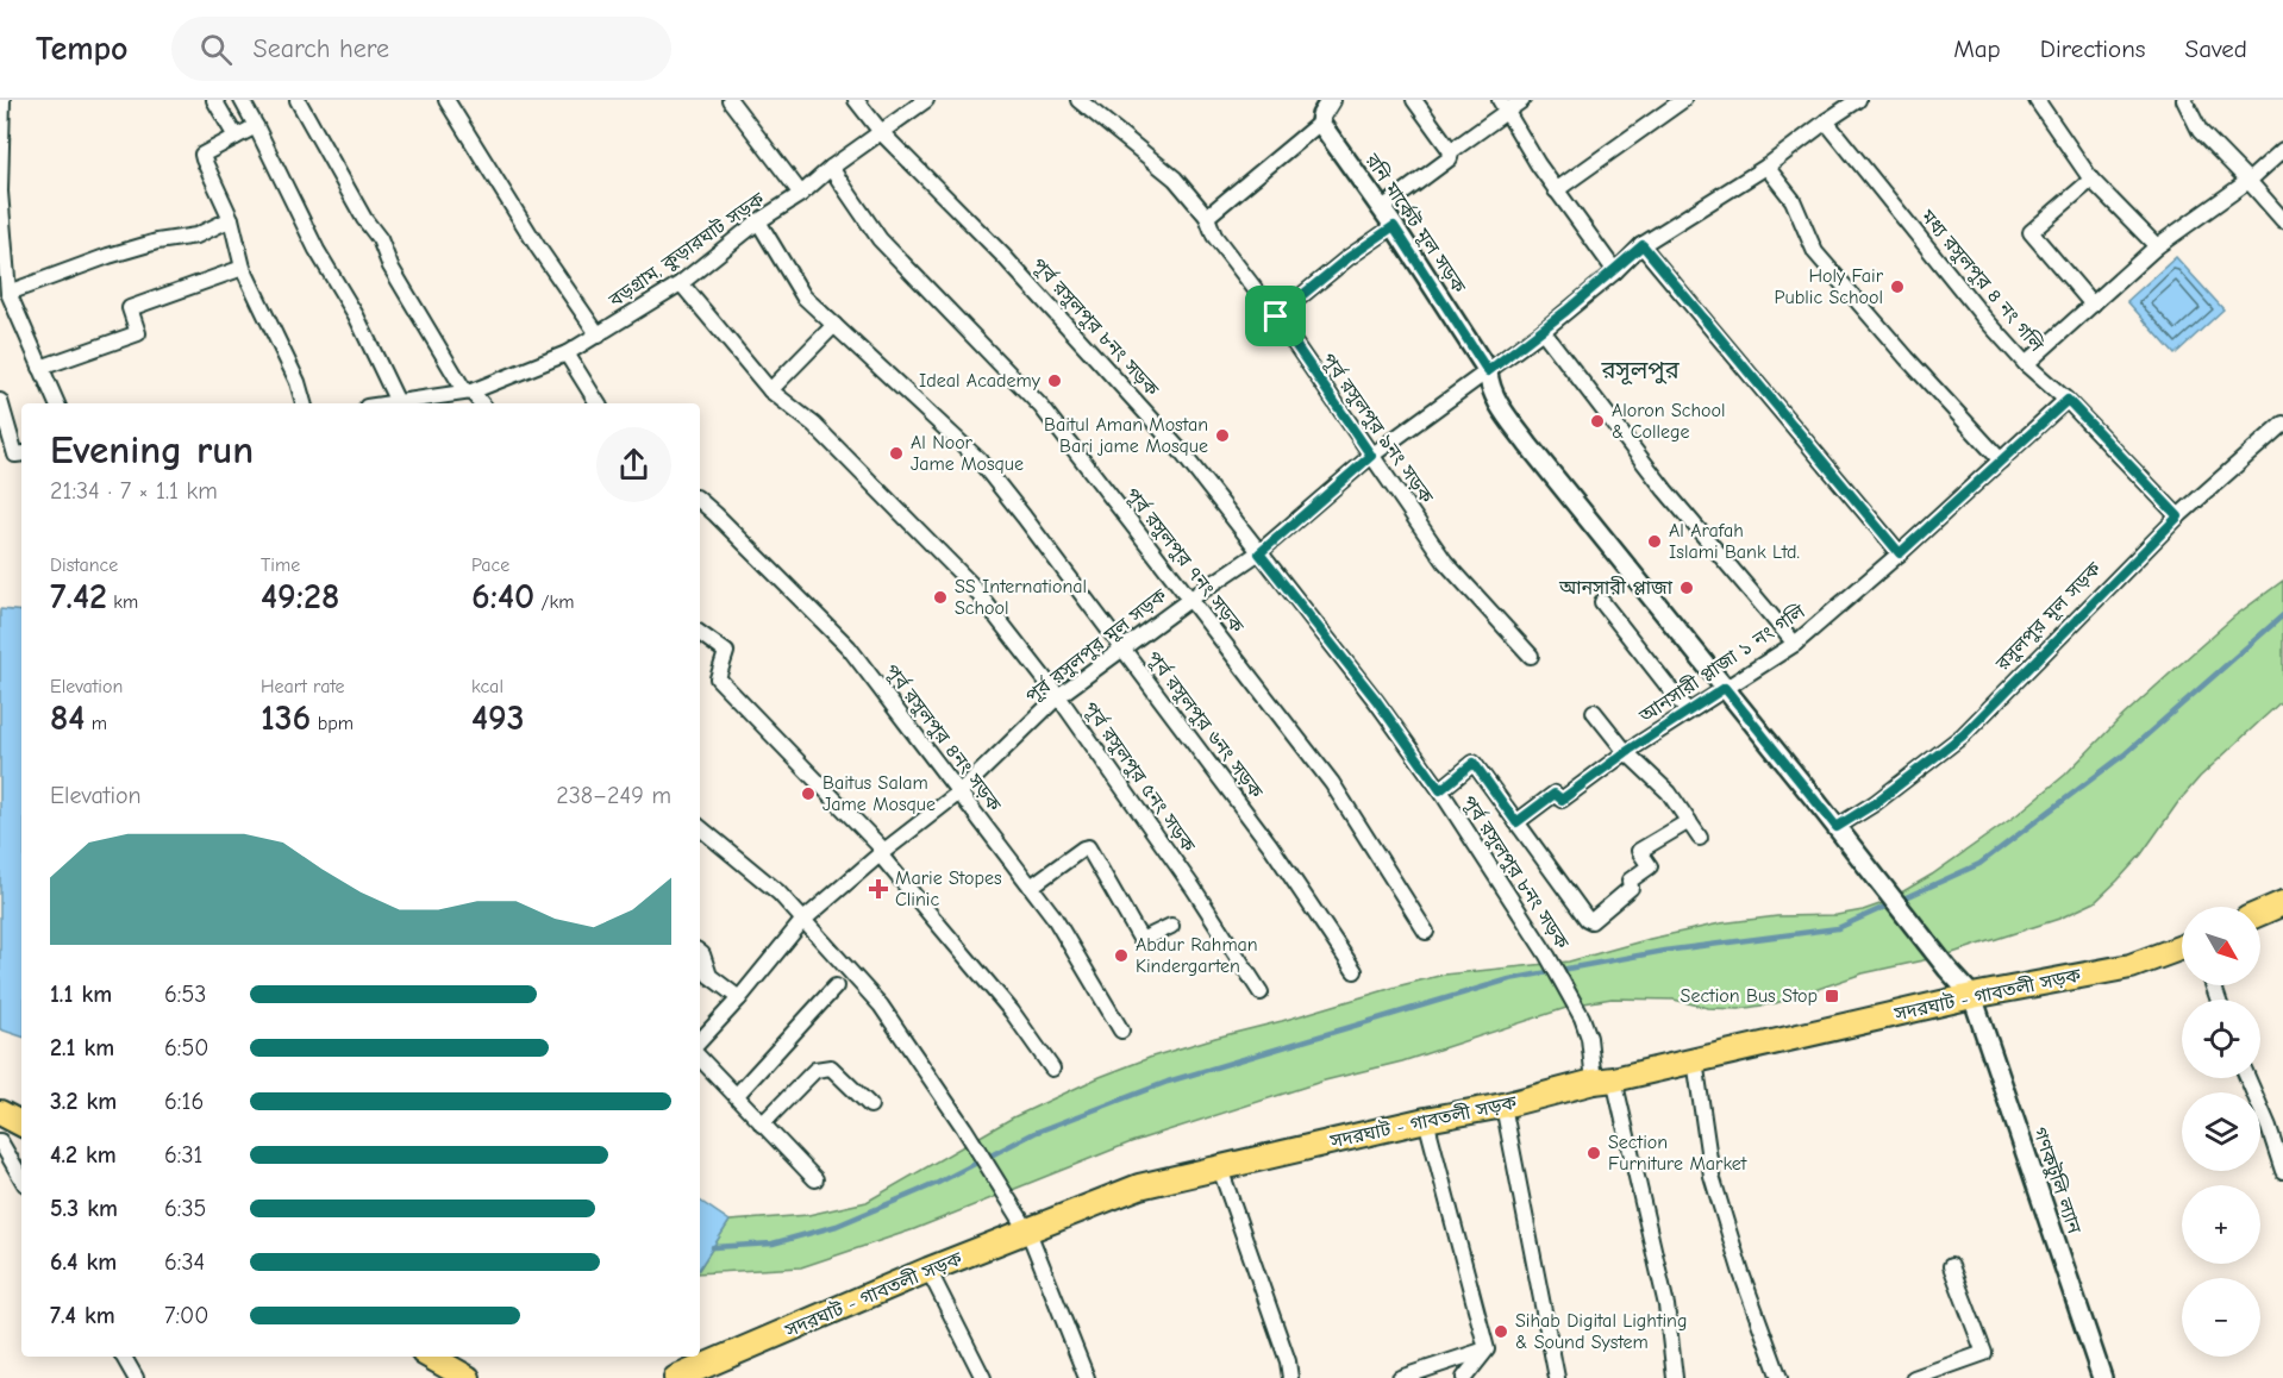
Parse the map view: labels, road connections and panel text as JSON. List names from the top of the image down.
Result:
{
  "streets": {
    "highway": ["সদরঘাট - গাবতলী সড়ক"],
    "street": [
      "রনি মার্কেট মূল সড়ক",
      "বড়গ্রাম, কুড়ারঘাট সড়ক",
      "মধ্য রসুলপুর ৪ নং গলি",
      "পূর্ব রসুলপুর ৮নং সড়ক",
      "পূর্ব রসুলপুর ৯নং সড়ক",
      "পূর্ব রসুলপুর ৭নং সড়ক",
      "রসুলপুর মূল সড়ক",
      "পূর্ব রসুলপুর মূল সড়ক",
      "আনসারী প্লাজা ১ নং গলি",
      "পূর্ব রসুলপুর ৬নং সড়ক",
      "পূর্ব রসুলপুর ৪নং সড়ক",
      "পূর্ব রসুলপুর ৫নং সড়ক",
      "গণকটুলি ল্যান"
    ]
  },
  "crossings": [
    ["রনি মার্কেট মূল সড়ক", "পূর্ব রসুলপুর মূল সড়ক"],
    ["বড়গ্রাম, কুড়ারঘাট সড়ক", "পূর্ব রসুলপুর ৮নং সড়ক"],
    ["বড়গ্রাম, কুড়ারঘাট সড়ক", "পূর্ব রসুলপুর ৭নং সড়ক"],
    ["বড়গ্রাম, কুড়ারঘাট সড়ক", "পূর্ব রসুলপুর ৬নং সড়ক"],
    ["বড়গ্রাম, কুড়ারঘাট সড়ক", "পূর্ব রসুলপুর ৫নং সড়ক"],
    ["মধ্য রসুলপুর ৪ নং গলি", "রসুলপুর মূল সড়ক"],
    ["মধ্য রসুলপুর ৪ নং গলি", "পূর্ব রসুলপুর মূল সড়ক"],
    ["মধ্য রসুলপুর ৪ নং গলি", "আনসারী প্লাজা ১ নং গলি"],
    ["পূর্ব রসুলপুর ৮নং সড়ক", "পূর্ব রসুলপুর মূল সড়ক"],
    ["পূর্ব রসুলপুর ৮নং সড়ক", "সদরঘাট - গাবতলী সড়ক"],
    ["পূর্ব রসুলপুর ৯নং সড়ক", "পূর্ব রসুলপুর মূল সড়ক"],
    ["পূর্ব রসুলপুর ৭নং সড়ক", "পূর্ব রসুলপুর মূল সড়ক"],
    ["পূর্ব রসুলপুর মূল সড়ক", "পূর্ব রসুলপুর ৬নং সড়ক"],
    ["পূর্ব রসুলপুর মূল সড়ক", "পূর্ব রসুলপুর ৪নং সড়ক"],
    ["পূর্ব রসুলপুর মূল সড়ক", "পূর্ব রসুলপুর ৫নং সড়ক"],
    ["সদরঘাট - গাবতলী সড়ক", "গণকটুলি ল্যান"]
  ],
  "districts": ["রসূলপুর"],
  "places": {
    "other": [
      "Holy Fair Public School",
      "Ideal Academy",
      "Aloron School & College",
      "Baitul Aman Mostan Bari jame Mosque",
      "Al Noor Jame Mosque",
      "Al Arafah Islami Bank Ltd.",
      "আনসারী প্লাজা",
      "SS International School",
      "Baitus Salam Jame Mosque",
      "Abdur Rahman Kindergarten",
      "Section Furniture Market",
      "Sihab Digital Lighting & Sound System"
    ],
    "health": ["Marie Stopes Clinic"],
    "transit": ["Section Bus Stop"]
  },
  "north": "bottom right",
  "page": {
    "header": "Tempo",
    "search": "Search here",
    "nav": ["Map", "Directions", "Saved"],
    "heading": ["Evening run", "21:34 · 7 × 1.1 km"],
    "stats": [
      ["Distance", "7.42 km"],
      ["Time", "49:28"],
      ["Pace", "6:40 /km"],
      ["Elevation", "84 m"],
      ["Heart rate", "136 bpm"],
      ["kcal", "493"]
    ],
    "chart": ["Elevation", "238–249 m"],
    "map_buttons": ["+", "−"],
    "list": [
      {
        "name": "1.1 km",
        "note": "6:53"
      },
      {
        "name": "2.1 km",
        "note": "6:50"
      },
      {
        "name": "3.2 km",
        "note": "6:16"
      },
      {
        "name": "4.2 km",
        "note": "6:31"
      },
      {
        "name": "5.3 km",
        "note": "6:35"
      },
      {
        "name": "6.4 km",
        "note": "6:34"
      },
      {
        "name": "7.4 km",
        "note": "7:00"
      }
    ]
  }
}
